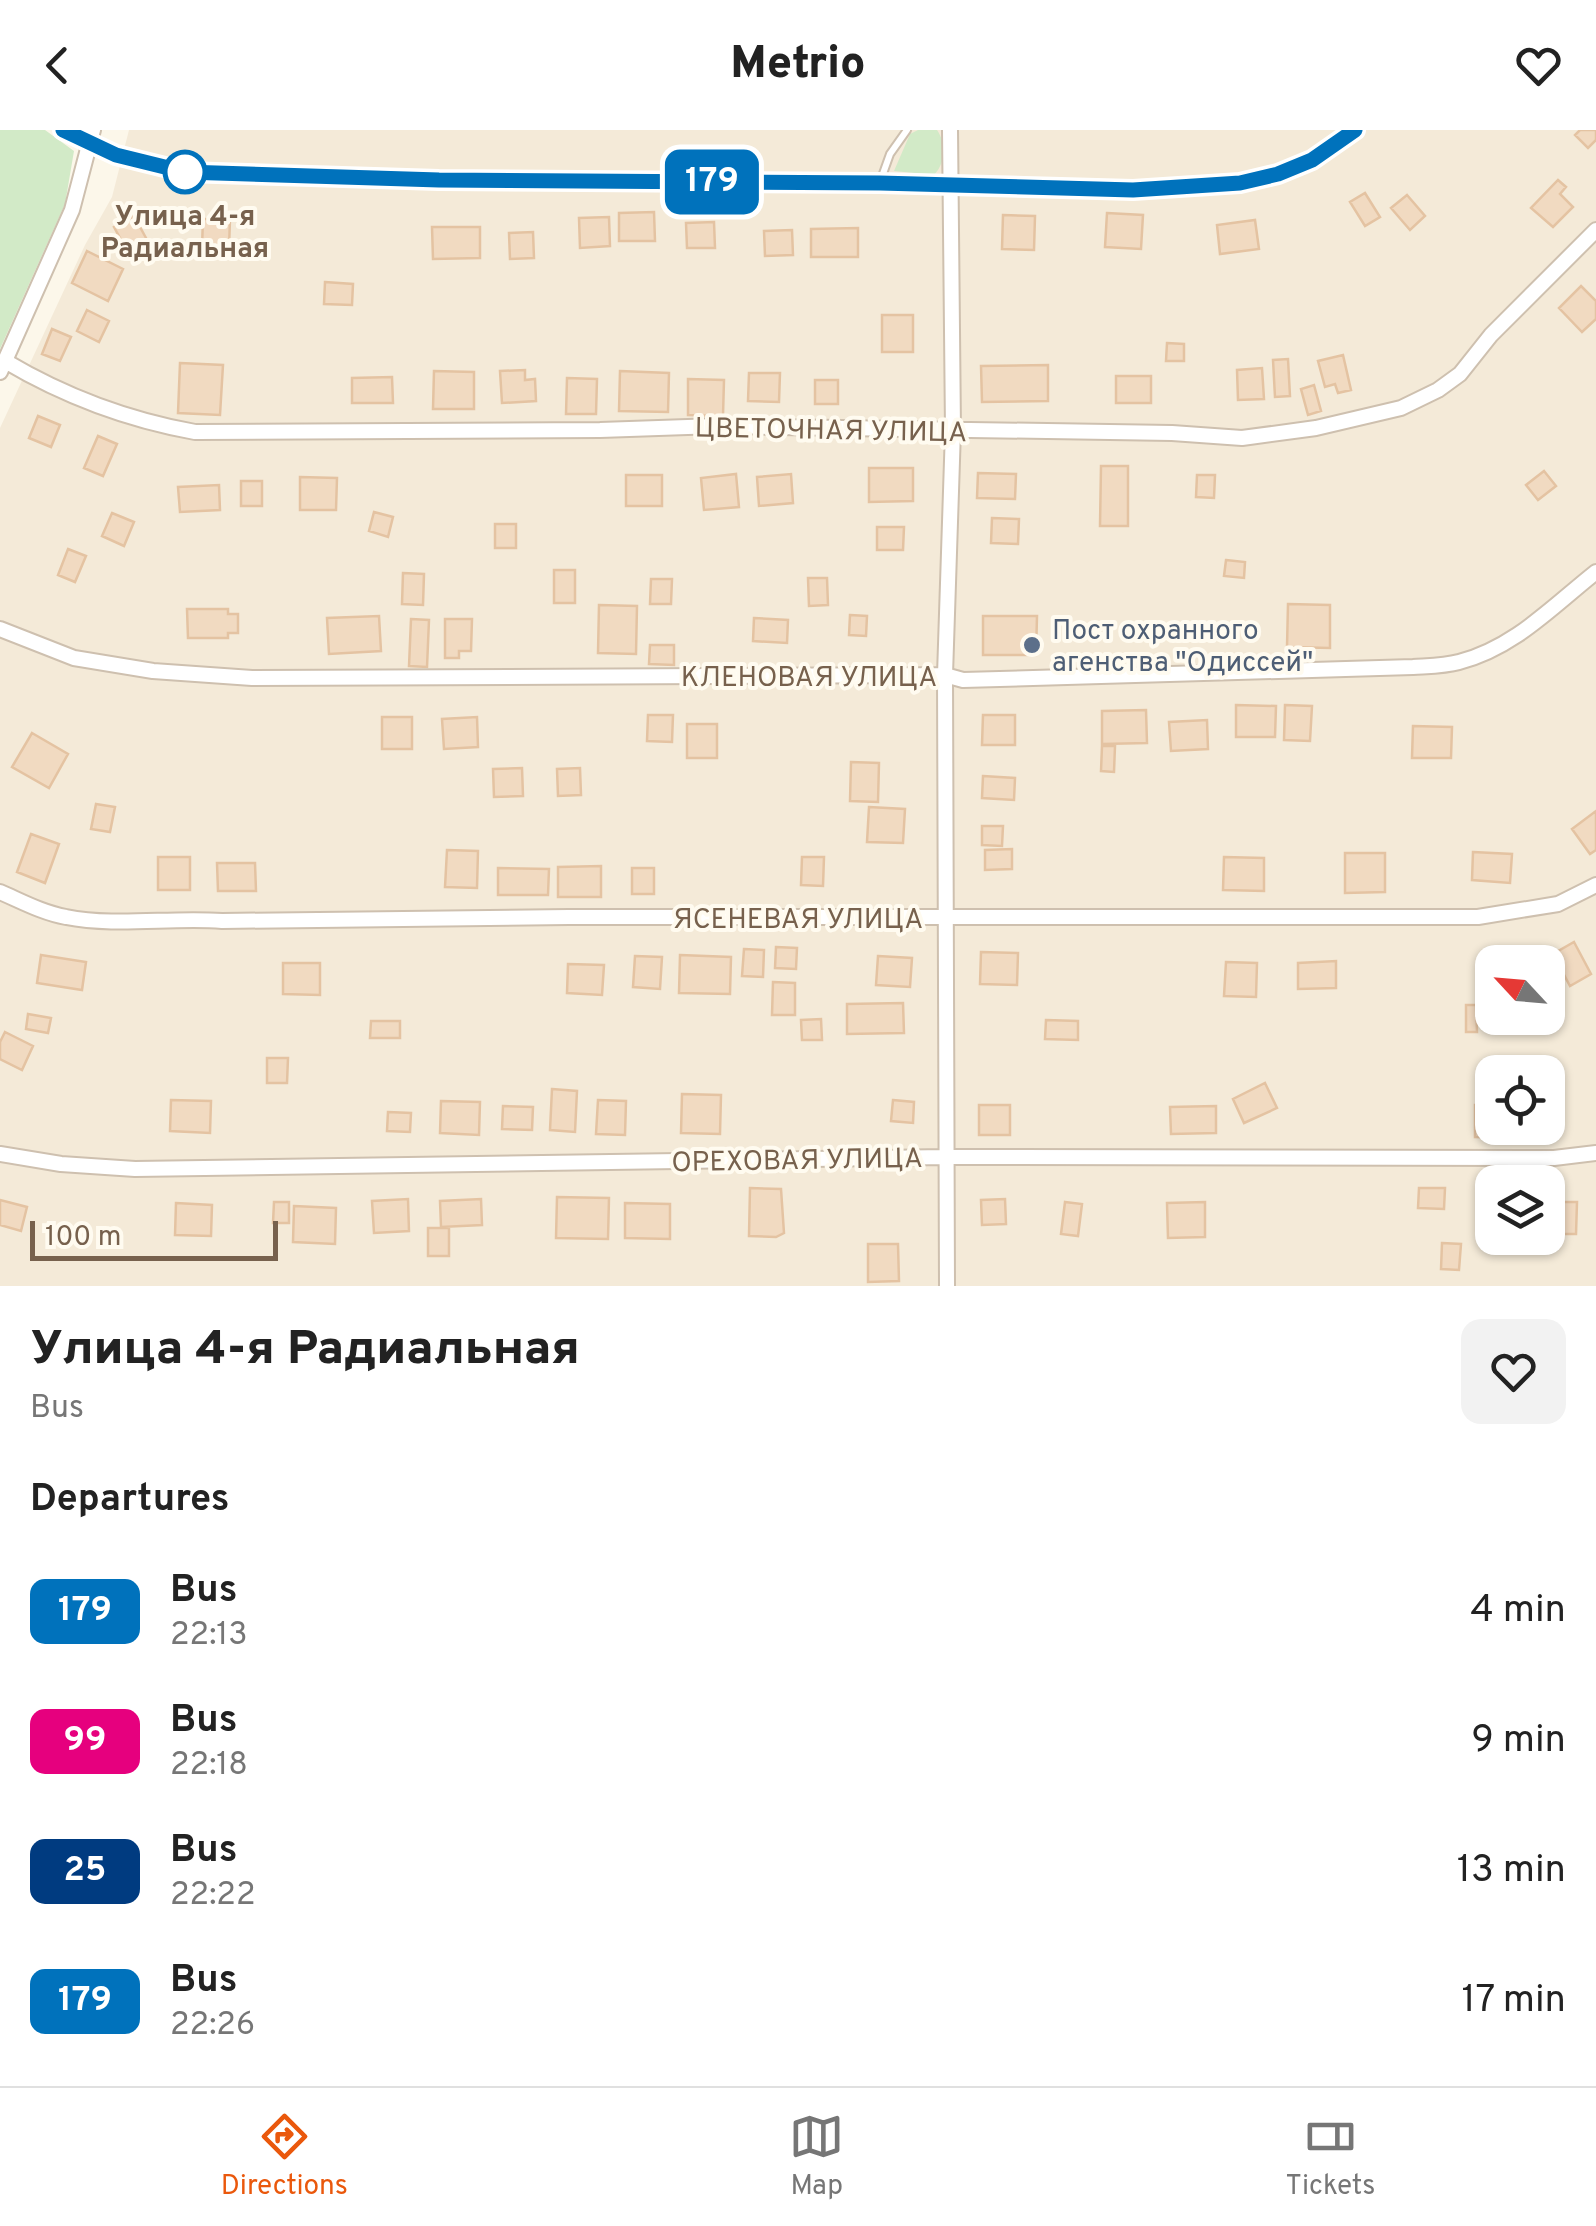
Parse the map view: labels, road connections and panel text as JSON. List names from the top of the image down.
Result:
{
  "streets": {
    "street": [
      "ЦВЕТОЧНАЯ УЛИЦА",
      "КЛЕНОВАЯ УЛИЦА",
      "ЯСЕНЕВАЯ УЛИЦА",
      "ОРЕХОВАЯ УЛИЦА"
    ]
  },
  "places": ["Улица 4-я Радиальная", "Пост охранного агенства \"Одисcей\""],
  "lines": ["bus line 179"],
  "scale_bar": "100 m",
  "north": "top left",
  "page": {
    "header": "Metrio",
    "on_map": "179",
    "scale": "100 m",
    "heading": [
      ["Улица 4-я Радиальная", "Bus"],
      "Departures"
    ],
    "list": [
      {
        "mark": "179",
        "name": "Bus",
        "note": "22:13",
        "value": "4 min"
      },
      {
        "mark": "99",
        "name": "Bus",
        "note": "22:18",
        "value": "9 min"
      },
      {
        "mark": "25",
        "name": "Bus",
        "note": "22:22",
        "value": "13 min"
      },
      {
        "mark": "179",
        "name": "Bus",
        "note": "22:26",
        "value": "17 min"
      }
    ],
    "tabs": ["Directions", "Map", "Tickets"]
  }
}
